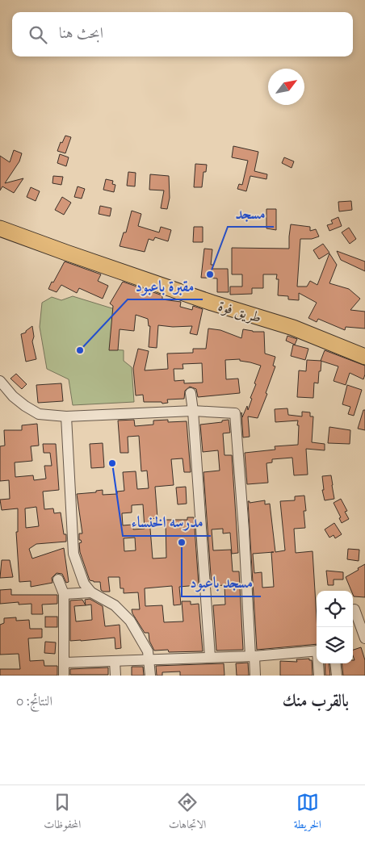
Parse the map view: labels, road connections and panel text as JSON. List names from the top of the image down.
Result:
{
  "streets": {
    "highway": ["طريق فوة"]
  },
  "places": [
    "مسجد",
    "مقبرة باعبود",
    "مدرسه الخنساء",
    "مسجد باعبود"
  ],
  "north": "top right",
  "page": {
    "search": "ابحث هنا",
    "heading": ["بالقرب منك", "النتائج: 0"],
    "nav": ["الخريطة", "الاتجاهات", "المحفوظات"]
  }
}
